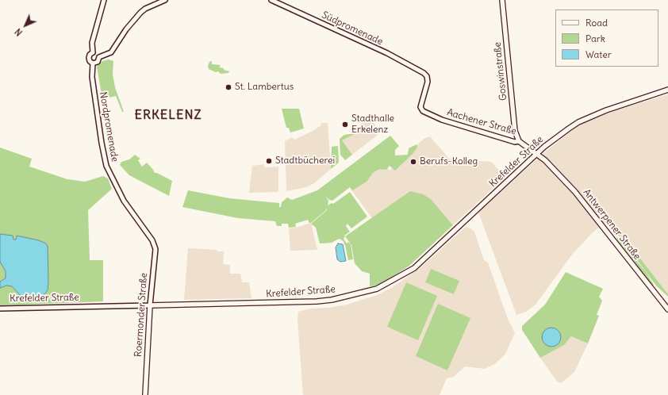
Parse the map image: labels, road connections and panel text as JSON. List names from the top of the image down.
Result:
{
  "streets": {
    "main road": [
      "Goswinstraße",
      "Aachener Straße",
      "Krefelder Straße",
      "Antwerpener Straße",
      "Roermonder Straße"
    ],
    "street": ["Südpromenade", "Nordpromenade"]
  },
  "crossings": [
    ["Südpromenade", "Aachener Straße"],
    ["Goswinstraße", "Aachener Straße"],
    ["Aachener Straße", "Krefelder Straße"],
    ["Aachener Straße", "Antwerpener Straße"],
    ["Nordpromenade", "Roermonder Straße"],
    ["Krefelder Straße", "Antwerpener Straße"],
    ["Krefelder Straße", "Roermonder Straße"]
  ],
  "districts": ["ERKELENZ"],
  "places": [
    "St. Lambertus",
    "Stadthalle Erkelenz",
    "Stadtbücherei",
    "Berufs-Kolleg"
  ],
  "legend": ["Road", "Park", "Water"],
  "north": "bottom left"
}
